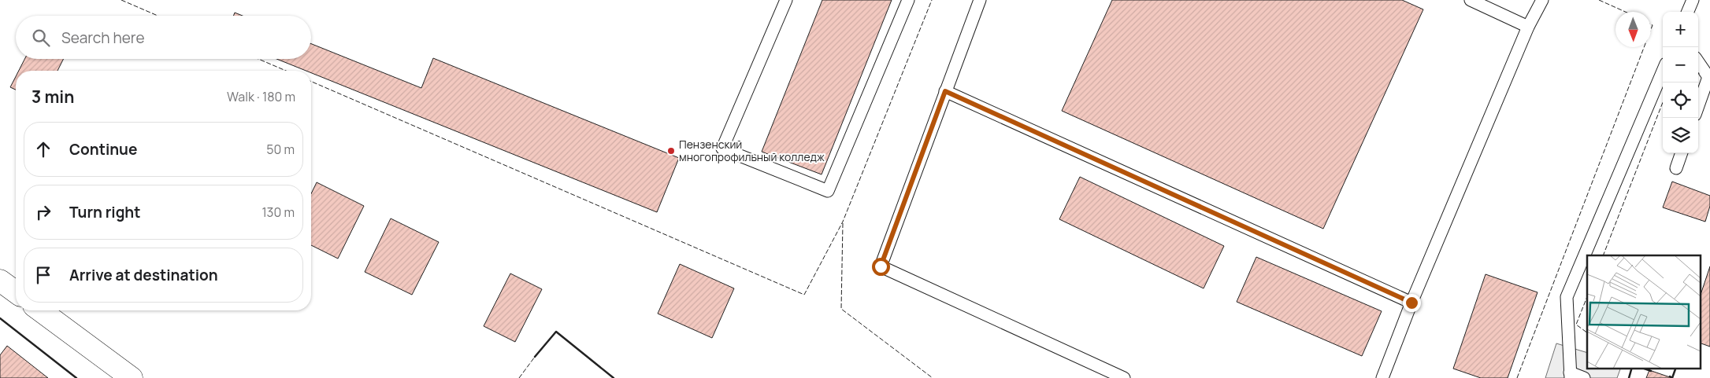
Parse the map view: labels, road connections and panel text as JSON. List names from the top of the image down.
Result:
{
  "places": ["Пензенский многопрофильный колледж"],
  "north": "bottom",
  "page": {
    "map_buttons": ["+", "−"],
    "search": "Search here",
    "heading": ["3 min", "Walk · 180 m"],
    "list": [
      ["Continue", "50 m"],
      ["Turn right", "130 m"],
      "Arrive at destination"
    ]
  }
}
